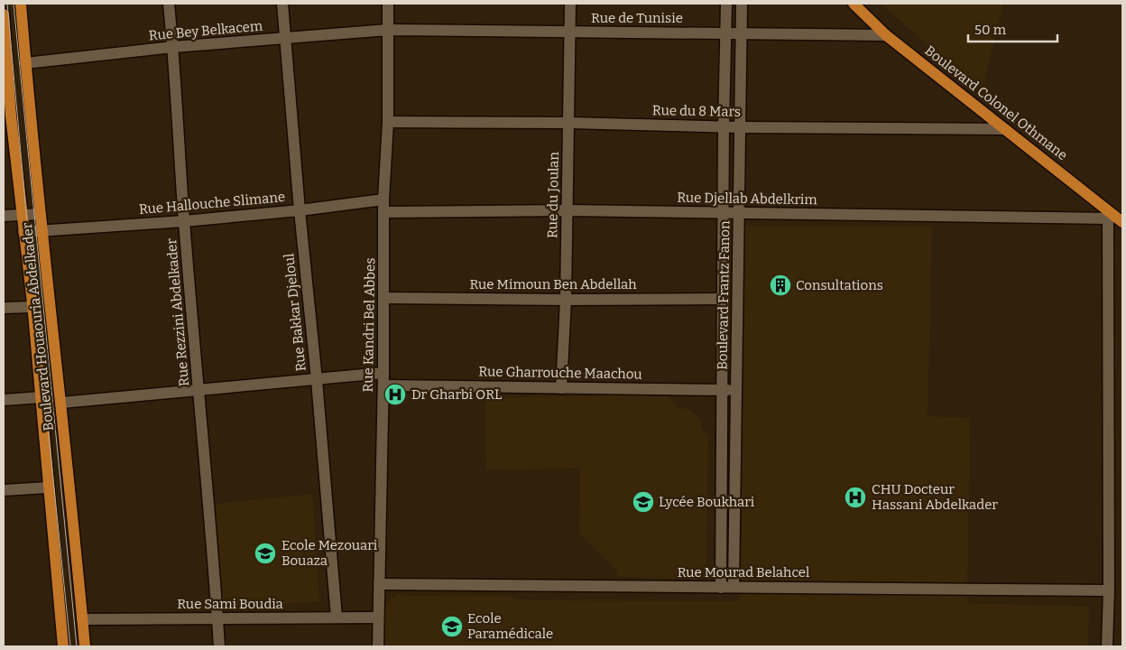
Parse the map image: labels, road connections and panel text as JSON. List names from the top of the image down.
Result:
{
  "streets": {
    "main road": ["Boulevard Colonel Othmane", "Boulevard Houaouria Abdelkader"],
    "street": [
      "Rue de Tunisie",
      "Rue Bey Belkacem",
      "Rue du 8 Mars",
      "Rue du Joulan",
      "Rue Djellab Abdelkrim",
      "Rue Hallouche Slimane",
      "Rue Mimoun Ben Abdellah",
      "Boulevard Frantz Fanon",
      "Rue Rezzini Abdelkader",
      "Rue Bakkar Djeloul",
      "Rue Kandri Bel Abbes",
      "Rue Gharrouche Maachou",
      "Rue Mourad Belahcel",
      "Rue Sami Boudia"
    ]
  },
  "crossings": [
    ["Rue de Tunisie", "Rue Bey Belkacem"],
    ["Rue de Tunisie", "Boulevard Colonel Othmane"],
    ["Rue de Tunisie", "Rue du Joulan"],
    ["Rue de Tunisie", "Boulevard Frantz Fanon"],
    ["Rue de Tunisie", "Rue Kandri Bel Abbes"],
    ["Rue Bey Belkacem", "Rue Rezzini Abdelkader"],
    ["Rue Bey Belkacem", "Rue Bakkar Djeloul"],
    ["Rue Bey Belkacem", "Rue Kandri Bel Abbes"],
    ["Rue Bey Belkacem", "Boulevard Houaouria Abdelkader"],
    ["Boulevard Colonel Othmane", "Rue du 8 Mars"],
    ["Boulevard Colonel Othmane", "Rue Djellab Abdelkrim"],
    ["Rue du 8 Mars", "Rue du Joulan"],
    ["Rue du 8 Mars", "Boulevard Frantz Fanon"],
    ["Rue du 8 Mars", "Rue Kandri Bel Abbes"],
    ["Rue du Joulan", "Rue Djellab Abdelkrim"],
    ["Rue du Joulan", "Rue Mimoun Ben Abdellah"],
    ["Rue du Joulan", "Rue Gharrouche Maachou"],
    ["Rue Djellab Abdelkrim", "Boulevard Frantz Fanon"],
    ["Rue Djellab Abdelkrim", "Rue Kandri Bel Abbes"],
    ["Rue Hallouche Slimane", "Rue Rezzini Abdelkader"],
    ["Rue Hallouche Slimane", "Rue Bakkar Djeloul"],
    ["Rue Hallouche Slimane", "Rue Kandri Bel Abbes"],
    ["Rue Hallouche Slimane", "Boulevard Houaouria Abdelkader"],
    ["Rue Mimoun Ben Abdellah", "Rue Kandri Bel Abbes"],
    ["Boulevard Frantz Fanon", "Rue Gharrouche Maachou"],
    ["Boulevard Frantz Fanon", "Rue Mourad Belahcel"],
    ["Rue Rezzini Abdelkader", "Rue Sami Boudia"],
    ["Rue Bakkar Djeloul", "Rue Sami Boudia"],
    ["Rue Kandri Bel Abbes", "Rue Gharrouche Maachou"],
    ["Rue Kandri Bel Abbes", "Rue Mourad Belahcel"],
    ["Rue Kandri Bel Abbes", "Rue Sami Boudia"],
    ["Boulevard Houaouria Abdelkader", "Rue Sami Boudia"]
  ],
  "places": {
    "building": ["Consultations"],
    "hospital": ["Dr Gharbi ORL", "CHU Docteur Hassani Abdelkader"],
    "school or university": ["Lycée Boukhari", "Ecole Mezouari Bouaza", "Ecole Paramédicale"]
  },
  "scale_bar": "50 m"
}
